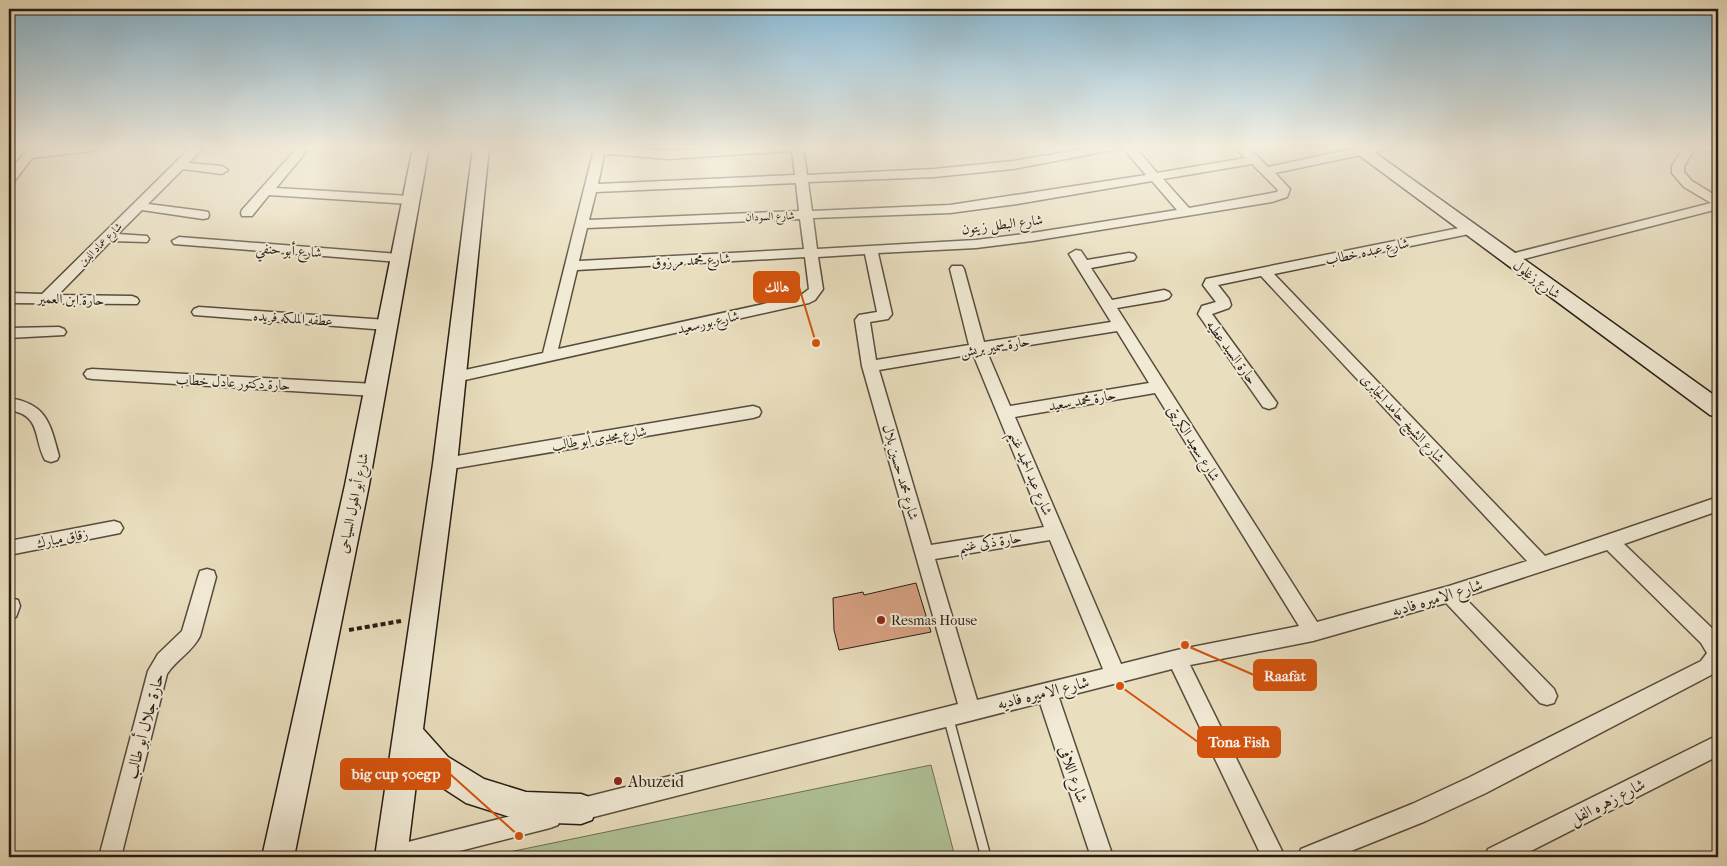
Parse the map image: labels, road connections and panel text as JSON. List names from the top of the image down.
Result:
{
  "streets": {
    "main road": ["شارع زغلول", "شارع أبو الهول السياحى"],
    "street": [
      "شارع السودان",
      "شارع البطل زيتون",
      "شارع عماد الدين",
      "شارع أبو حنفي",
      "شارع عبده خطاب",
      "شارع محمد مرزوق",
      "حارة ابن العمير",
      "عطفه الملكه فريده",
      "شارع بورسعيد",
      "حارة سمير بريش",
      "حارة السيد عطيه",
      "حارة دكتور عادل خطاب",
      "حارة محمد سعيد",
      "شارع الشيخ حامد الجابرى",
      "شارع مجدى أبو طالب",
      "شارع سعيد الكريتى",
      "شارع محمد حسين بلال",
      "شارع عبد الحميد غنيم",
      "زقاق مبارك",
      "حارة ذكى غنيم",
      "شارع الاميره فاديه",
      "حارة جلال أبو طالب",
      "شارع اللافى",
      "شارع زهره الفل"
    ]
  },
  "crossings": [
    ["شارع السودان", "شارع بورسعيد"],
    ["شارع البطل زيتون", "شارع محمد مرزوق"],
    ["شارع البطل زيتون", "شارع بورسعيد"],
    ["شارع البطل زيتون", "شارع محمد حسين بلال"],
    ["شارع عماد الدين", "حارة ابن العمير"],
    ["شارع أبو حنفي", "شارع أبو الهول السياحى"],
    ["شارع عبده خطاب", "شارع زغلول"],
    ["شارع عبده خطاب", "حارة السيد عطيه"],
    ["شارع عبده خطاب", "شارع الشيخ حامد الجابرى"],
    ["شارع محمد مرزوق", "شارع بورسعيد"],
    ["عطفه الملكه فريده", "شارع أبو الهول السياحى"],
    ["حارة سمير بريش", "شارع سعيد الكريتى"],
    ["حارة سمير بريش", "شارع محمد حسين بلال"],
    ["حارة سمير بريش", "شارع عبد الحميد غنيم"],
    ["حارة السيد عطيه", "شارع الشيخ حامد الجابرى"],
    ["حارة دكتور عادل خطاب", "شارع أبو الهول السياحى"],
    ["حارة محمد سعيد", "شارع سعيد الكريتى"],
    ["حارة محمد سعيد", "شارع عبد الحميد غنيم"],
    ["شارع الشيخ حامد الجابرى", "شارع الاميره فاديه"],
    ["شارع سعيد الكريتى", "شارع الاميره فاديه"],
    ["شارع محمد حسين بلال", "حارة ذكى غنيم"],
    ["شارع محمد حسين بلال", "شارع الاميره فاديه"],
    ["شارع عبد الحميد غنيم", "حارة ذكى غنيم"],
    ["شارع عبد الحميد غنيم", "شارع الاميره فاديه"],
    ["شارع الاميره فاديه", "شارع اللافى"]
  ],
  "places": [
    "هالك",
    "Resmas House",
    "Raafat",
    "Tona Fish",
    "Abuzeid",
    "big cup 50egp"
  ]
}
